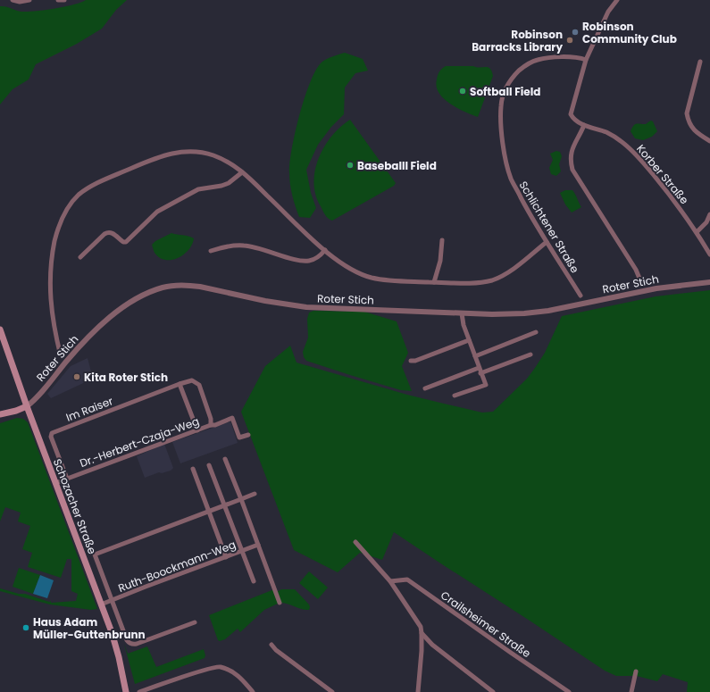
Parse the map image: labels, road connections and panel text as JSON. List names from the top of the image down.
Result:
{
  "streets": {
    "main road": ["Schozacher Straße"],
    "street": [
      "Korber Straße",
      "Schlichtener Straße",
      "Roter Stich",
      "Im Raiser",
      "Dr.-Herbert-Czaja-Weg",
      "Ruth-Boockmann-Weg",
      "Crailsheimer Straße"
    ]
  },
  "crossings": [
    ["Korber Straße", "Schlichtener Straße"],
    ["Roter Stich", "Schozacher Straße"],
    ["Im Raiser", "Dr.-Herbert-Czaja-Weg"],
    ["Dr.-Herbert-Czaja-Weg", "Schozacher Straße"],
    ["Schozacher Straße", "Ruth-Boockmann-Weg"]
  ],
  "places": [
    "Robinson Community Club",
    "Robinson Barracks Library",
    "Softball Field",
    "Baseballl Field",
    "Kita Roter Stich",
    "Haus Adam Müller-Guttenbrunn"
  ]
}
